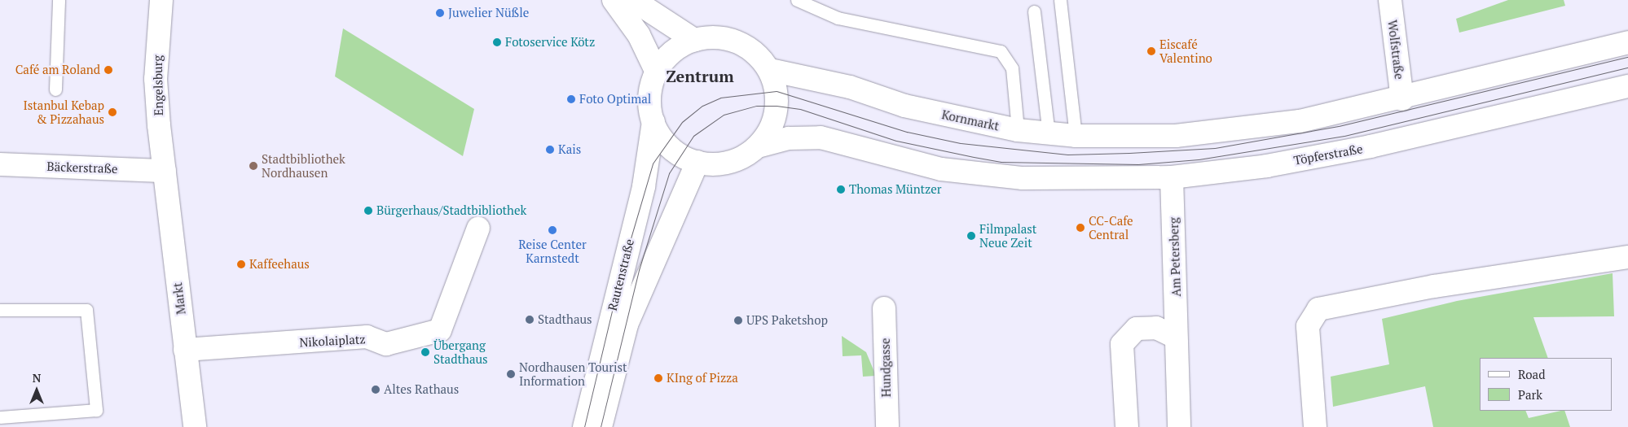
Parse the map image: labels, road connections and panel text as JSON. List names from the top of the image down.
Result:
{
  "streets": {
    "street": [
      "Wolfstraße",
      "Engelsburg",
      "Kornmarkt",
      "Töpferstraße",
      "Bäckerstraße",
      "Am Petersberg",
      "Rautenstraße",
      "Markt",
      "Nikolaiplatz",
      "Hundgasse"
    ]
  },
  "crossings": [
    ["Wolfstraße", "Kornmarkt"],
    ["Engelsburg", "Bäckerstraße"],
    ["Engelsburg", "Markt"],
    ["Kornmarkt", "Töpferstraße"],
    ["Kornmarkt", "Rautenstraße"],
    ["Töpferstraße", "Am Petersberg"],
    ["Töpferstraße", "Rautenstraße"],
    ["Bäckerstraße", "Markt"],
    ["Markt", "Nikolaiplatz"]
  ],
  "districts": ["Zentrum"],
  "places": [
    "Juwelier Nüßle",
    "Fotoservice Kötz",
    "Eiscafé Valentino",
    "Café am Roland",
    "Foto Optimal",
    "Istanbul Kebap & Pizzahaus",
    "Kais",
    "Stadtbibliothek Nordhausen",
    "Thomas Müntzer",
    "Bürgerhaus/Stadtbibliothek",
    "CC-Cafe Central",
    "Reise Center Karnstedt",
    "Filmpalast Neue Zeit",
    "Kaffeehaus",
    "Stadthaus",
    "UPS Paketshop",
    "Übergang Stadthaus",
    "Nordhausen Tourist Information",
    "KIng of Pizza",
    "Altes Rathaus"
  ],
  "legend": ["Road", "Park"],
  "north": "top"
}
